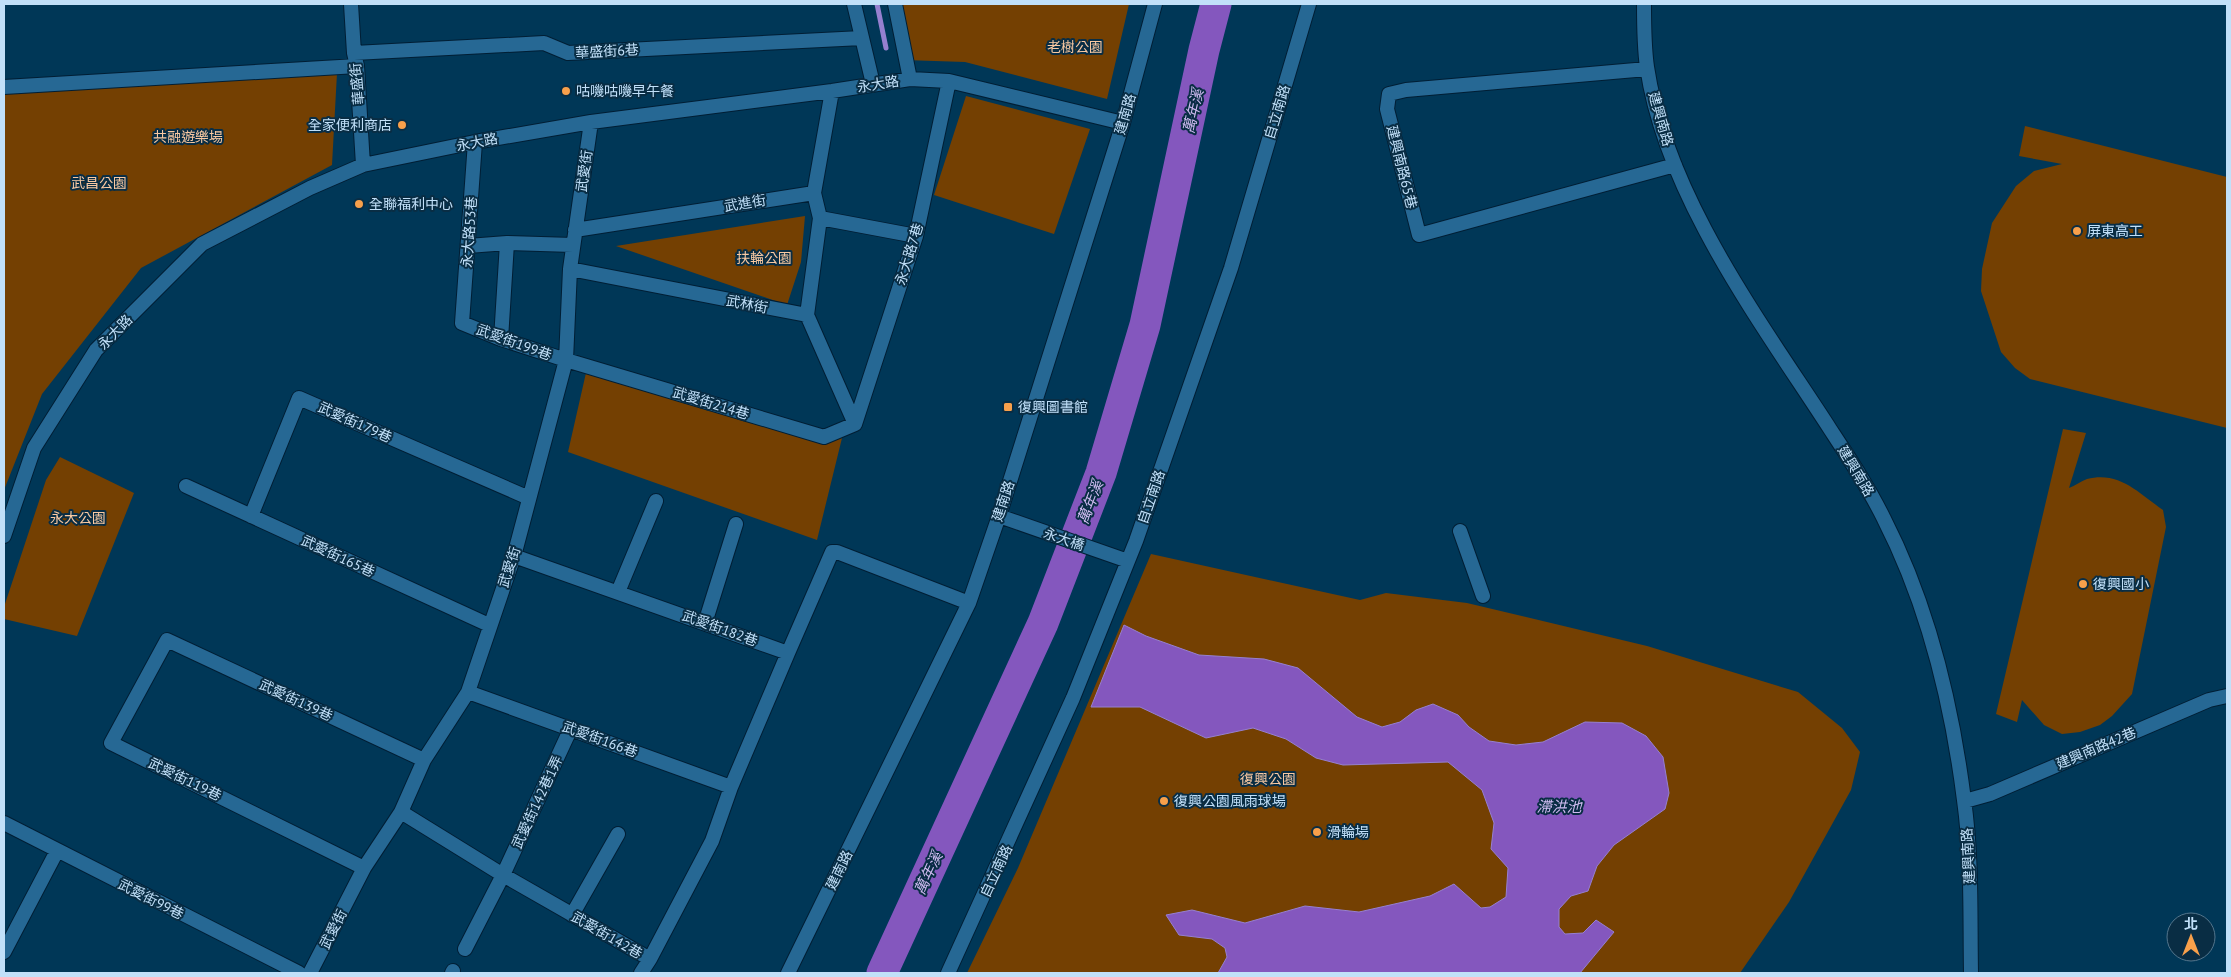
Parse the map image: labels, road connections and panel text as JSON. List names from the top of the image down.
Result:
{
  "streets": {
    "street": [
      "華盛街6巷",
      "華盛街",
      "永大路",
      "自立南路",
      "建南路",
      "建興南路",
      "建興南路65巷",
      "武愛街",
      "武進街",
      "永大路53巷",
      "永大路7巷",
      "武林街",
      "武愛街199巷",
      "武愛街214巷",
      "武愛街179巷",
      "永大橋",
      "武愛街165巷",
      "武愛街182巷",
      "武愛街139巷",
      "武愛街166巷",
      "建興南路42巷",
      "武愛街119巷",
      "武愛街142巷1弄",
      "武愛街99巷",
      "武愛街142巷"
    ]
  },
  "crossings": [
    ["華盛街6巷", "華盛街"],
    ["華盛街", "永大路"],
    ["永大路", "建南路"],
    ["永大路", "武愛街"],
    ["永大路", "永大路53巷"],
    ["永大路", "永大路7巷"],
    ["自立南路", "永大橋"],
    ["建南路", "永大橋"],
    ["建興南路", "建興南路65巷"],
    ["建興南路", "建興南路42巷"],
    ["武愛街", "武進街"],
    ["武愛街", "武林街"],
    ["武愛街", "武愛街199巷"],
    ["武愛街", "武愛街214巷"],
    ["武愛街", "武愛街179巷"],
    ["武愛街", "武愛街165巷"],
    ["武愛街", "武愛街182巷"],
    ["武愛街", "武愛街139巷"],
    ["武愛街", "武愛街166巷"],
    ["武愛街", "武愛街119巷"],
    ["武愛街", "武愛街142巷"],
    ["永大路53巷", "武愛街199巷"],
    ["永大路7巷", "武愛街214巷"],
    ["武愛街199巷", "武愛街214巷"],
    ["武愛街179巷", "武愛街165巷"],
    ["武愛街139巷", "武愛街119巷"],
    ["武愛街166巷", "武愛街142巷1弄"],
    ["武愛街166巷", "武愛街142巷"],
    ["武愛街142巷1弄", "武愛街142巷"]
  ],
  "water": ["萬年溪", "滯洪池"],
  "parks": [
    "老樹公園",
    "共融遊樂場",
    "武昌公園",
    "扶輪公園",
    "永大公園",
    "復興公園"
  ],
  "places": {
    "other": [
      "咕嘰咕嘰早午餐",
      "全家便利商店",
      "全聯福利中心",
      "屏東高工",
      "復興國小",
      "復興公園風雨球場",
      "滑輪場"
    ],
    "transit": ["復興圖書館"]
  },
  "north": "top"
}
